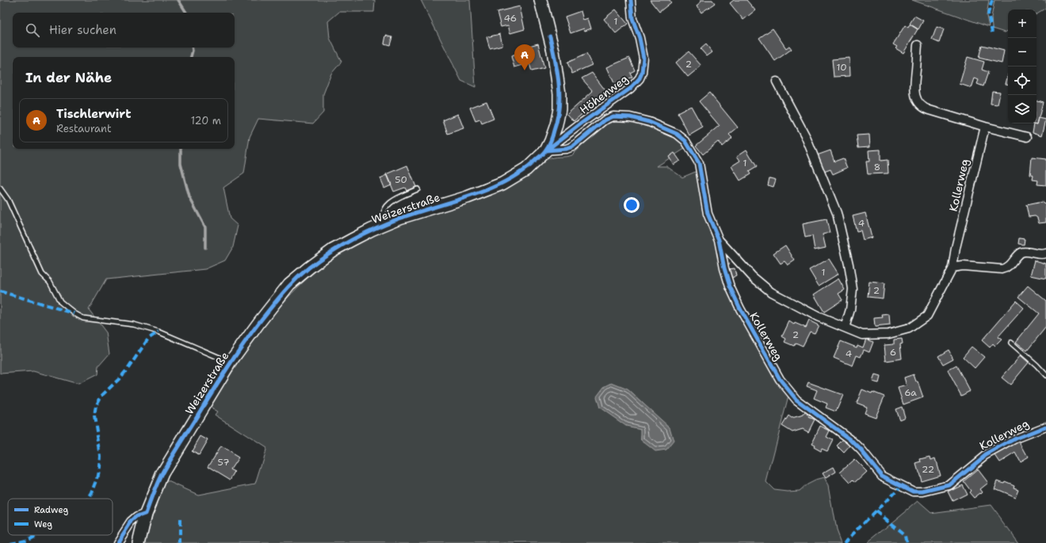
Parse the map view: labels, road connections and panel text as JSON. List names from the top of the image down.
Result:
{
  "streets": {
    "main road": ["Weizerstraße"],
    "street": ["Höhenweg", "Kollerweg"]
  },
  "crossings": [
    ["Höhenweg", "Kollerweg"],
    ["Höhenweg", "Weizerstraße"],
    ["Kollerweg", "Weizerstraße"]
  ],
  "house_numbers": [
    "46",
    "1",
    "2",
    "10",
    "1",
    "8",
    "50",
    "4",
    "1",
    "2",
    "2",
    "6",
    "4",
    "6a",
    "57",
    "22"
  ],
  "legend": ["Radweg", "Weg"],
  "page": {
    "map_buttons": ["+", "−"],
    "search": "Hier suchen",
    "pins": "A",
    "heading": "In der Nähe",
    "list": [
      {
        "mark": "A",
        "name": "Tischlerwirt",
        "note": "Restaurant",
        "value": "120 m"
      }
    ]
  }
}
